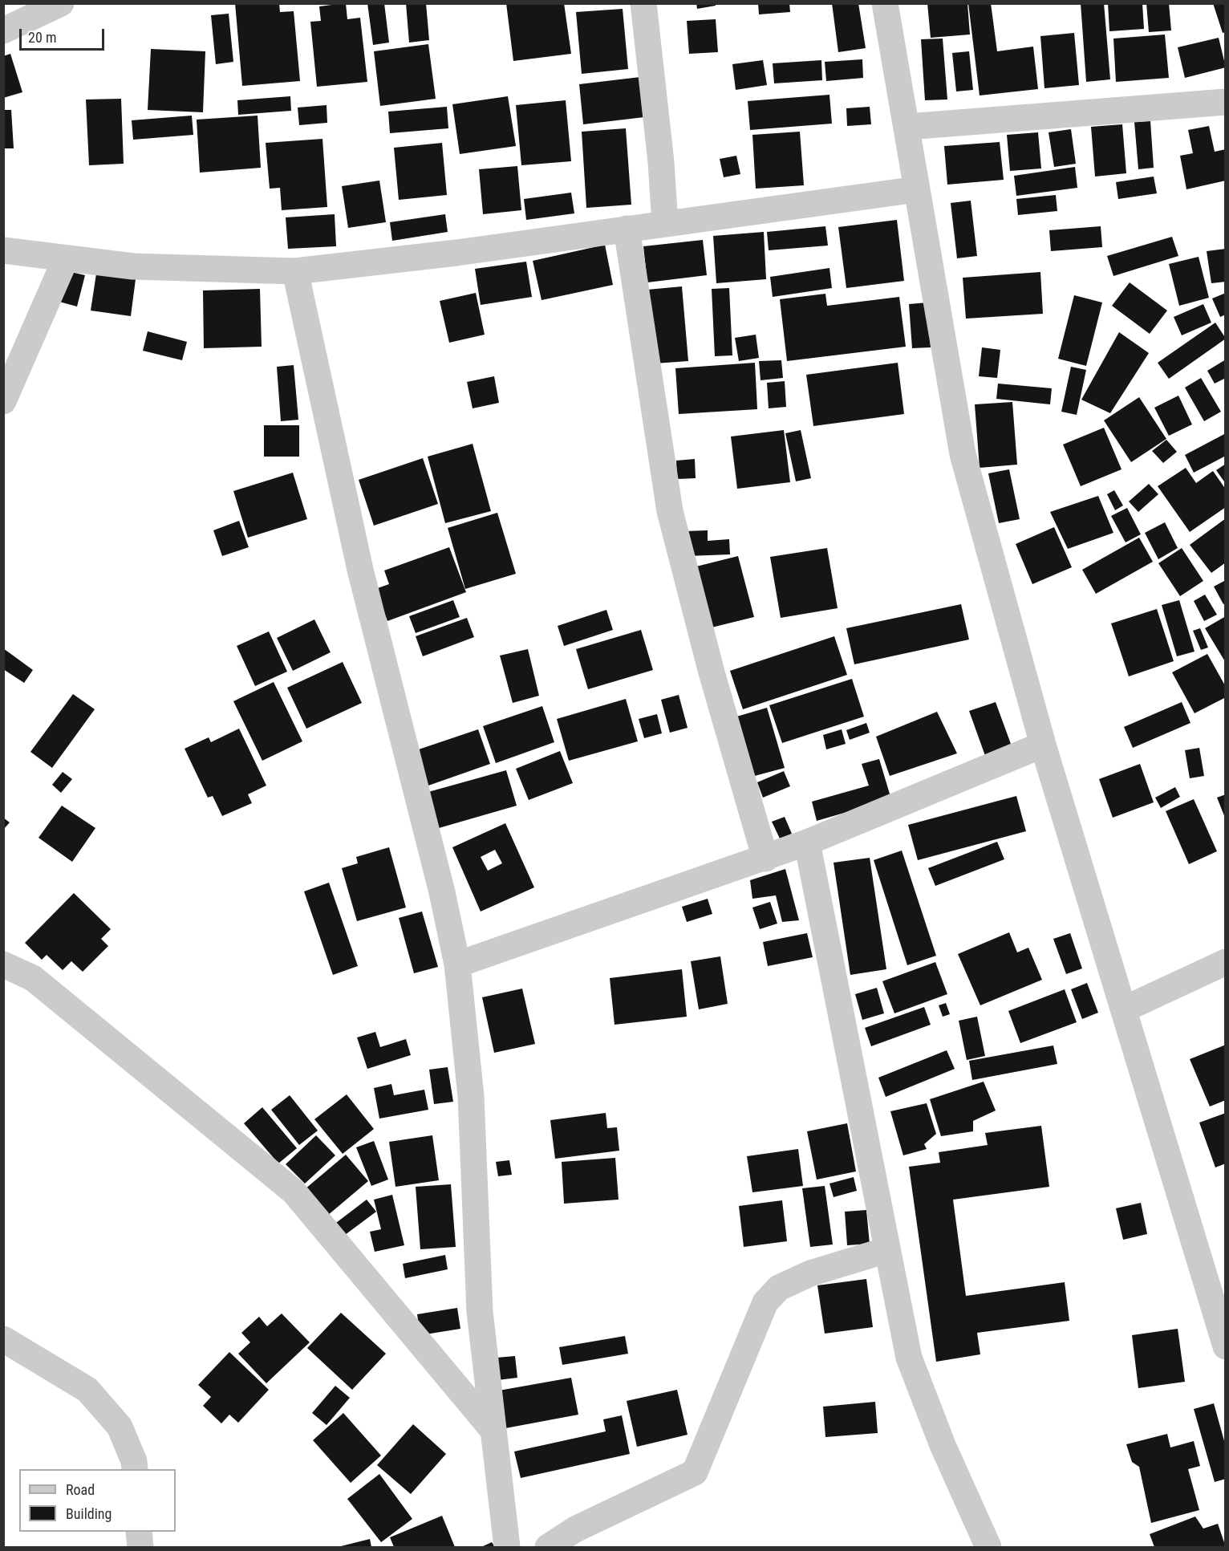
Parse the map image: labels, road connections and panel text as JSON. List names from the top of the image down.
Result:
{
  "legend": ["Road", "Building"],
  "scale_bar": "20 m"
}
